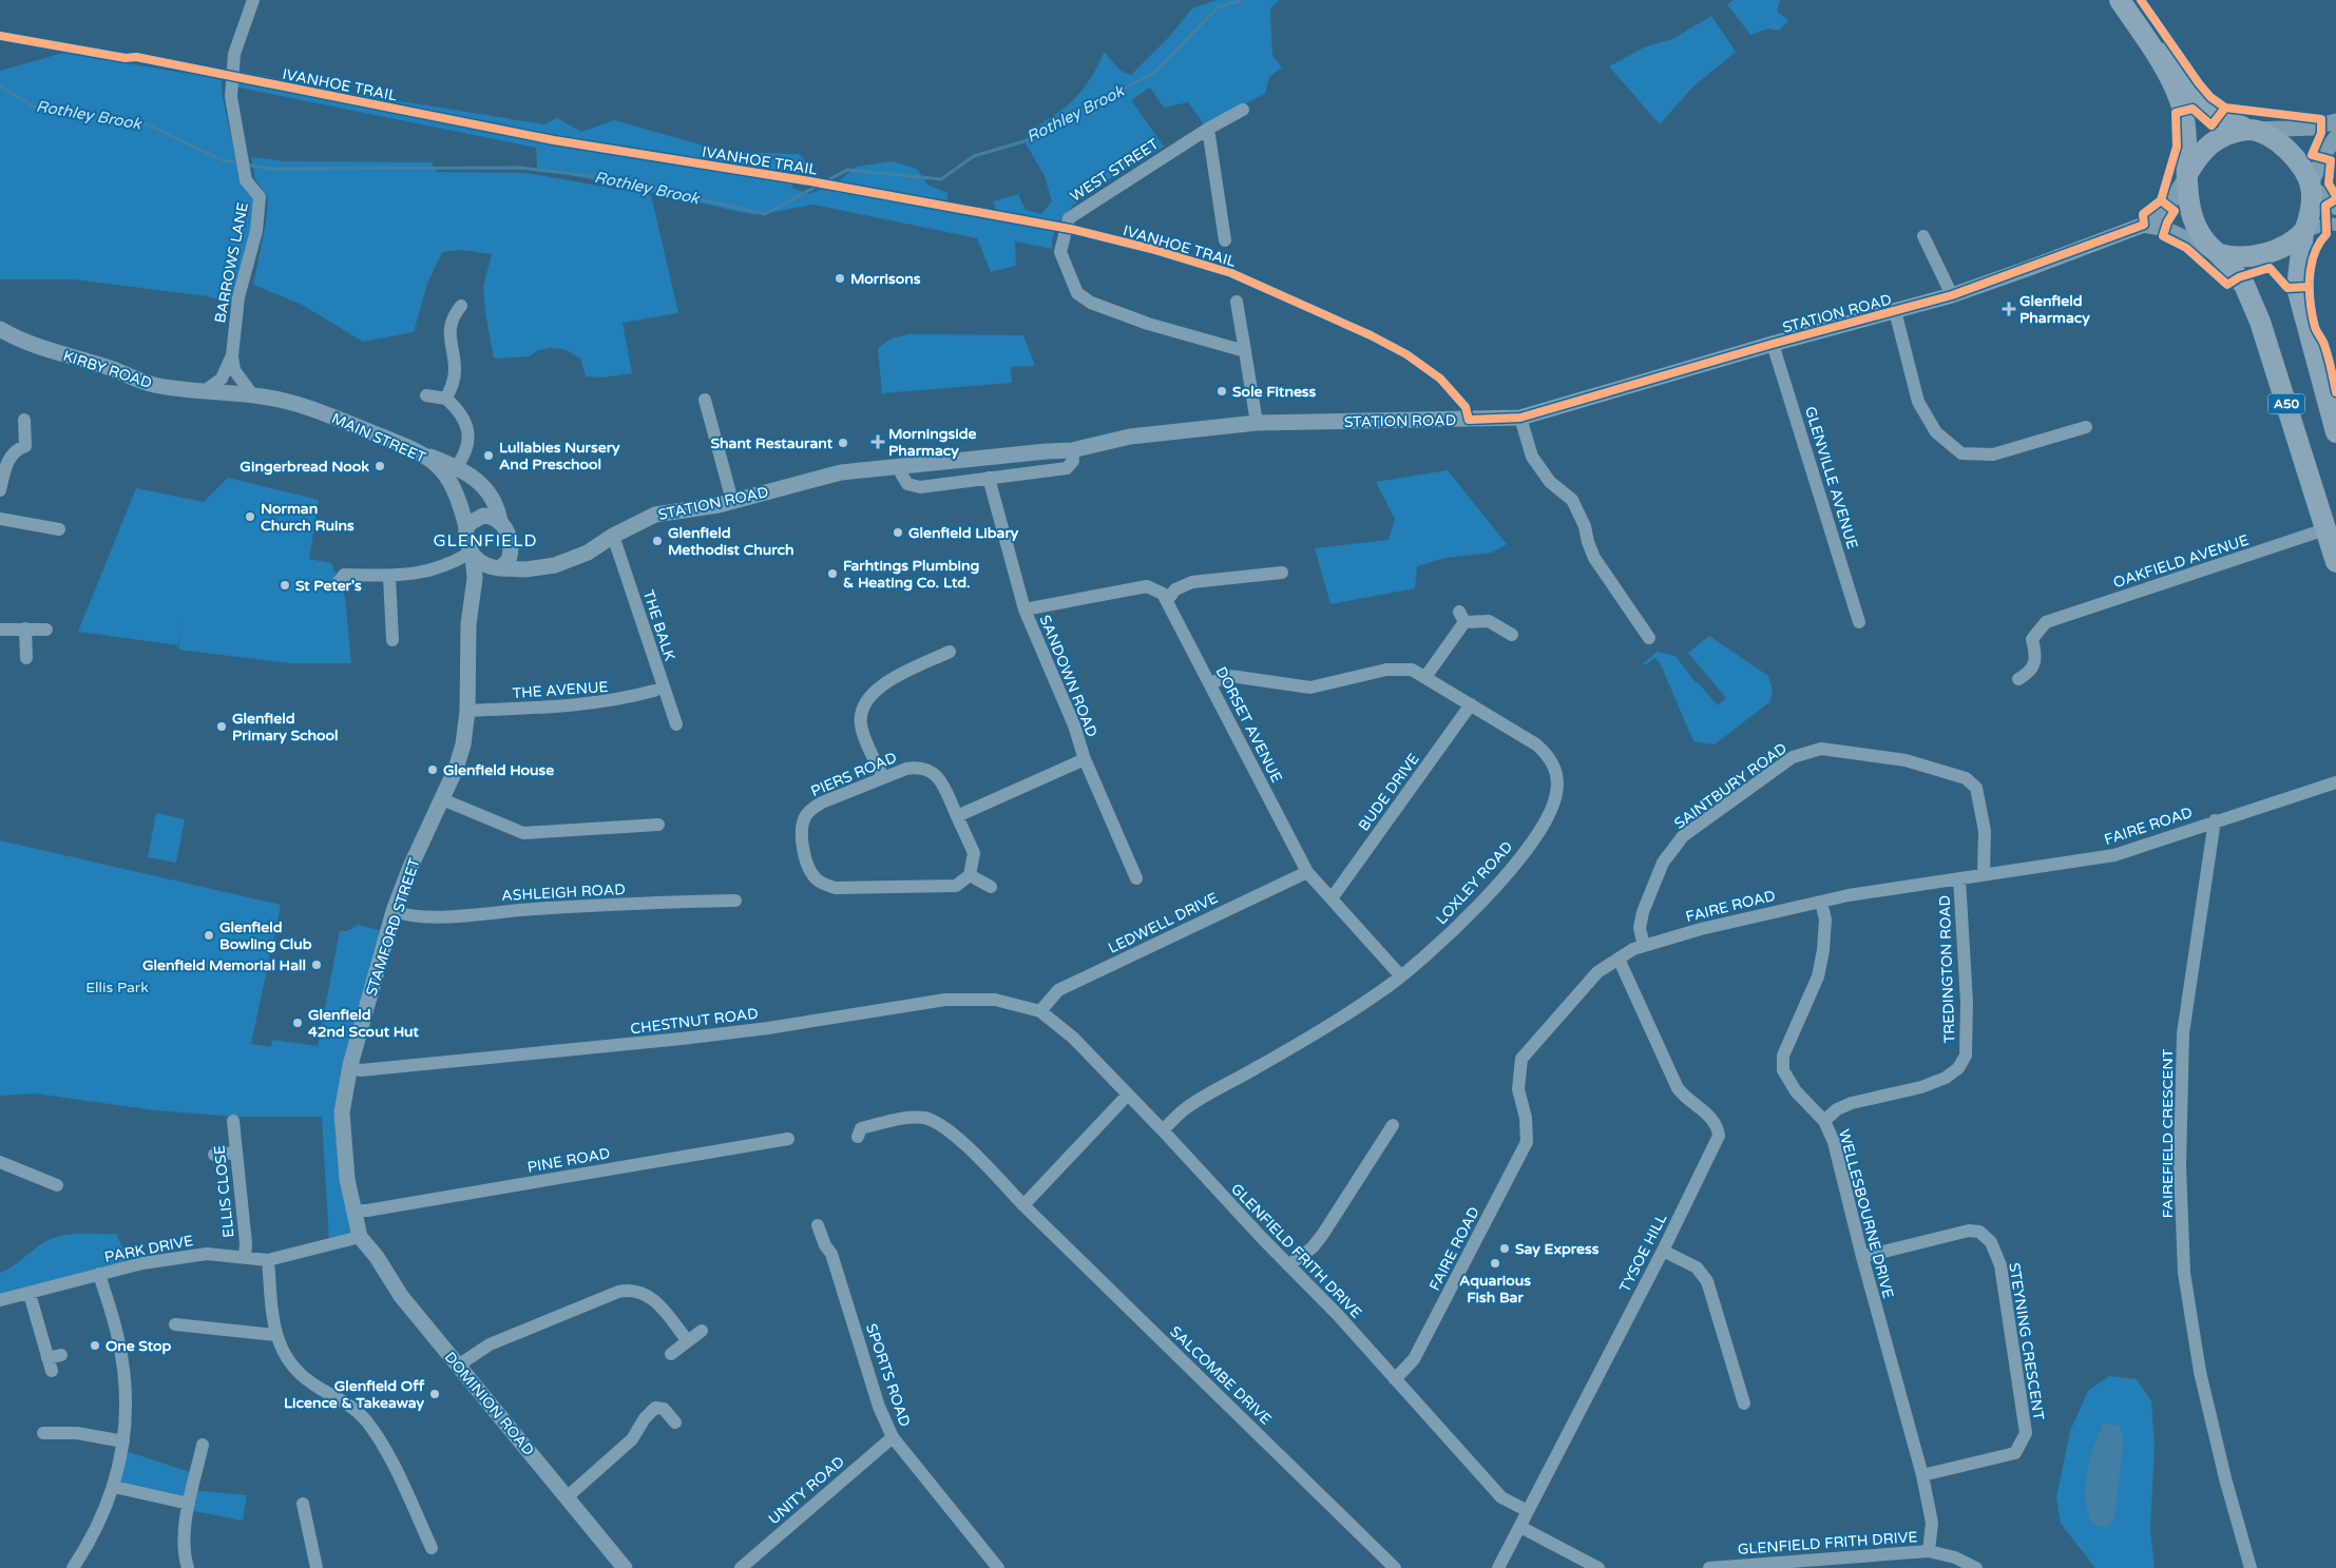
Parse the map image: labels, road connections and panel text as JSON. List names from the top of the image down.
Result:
{
  "streets": {
    "highway": ["A50"],
    "street": [
      "WEST STREET",
      "BARROWS LANE",
      "STATION ROAD",
      "KIRBY ROAD",
      "MAIN STREET",
      "GLENVILLE AVENUE",
      "OAKFIELD AVENUE",
      "THE BALK",
      "SANDOWN ROAD",
      "THE AVENUE",
      "DORSET AVENUE",
      "PIERS ROAD",
      "SAINTBURY ROAD",
      "BUDE DRIVE",
      "FAIRE ROAD",
      "LOXLEY ROAD",
      "ASHLEIGH ROAD",
      "LEDWELL DRIVE",
      "STAMFORD STREET",
      "TREDINGTON ROAD",
      "CHESTNUT ROAD",
      "FAIREFIELD CRESCENT",
      "PINE ROAD",
      "ELLIS CLOSE",
      "WELLESBOURNE DRIVE",
      "PARK DRIVE",
      "GLENFIELD FRITH DRIVE",
      "TYSOE HILL",
      "STEYNING CRESCENT",
      "SPORTS ROAD",
      "SALCOMBE DRIVE",
      "DOMINION ROAD",
      "UNITY ROAD"
    ],
    "cycle path": ["IVANHOE TRAIL"]
  },
  "crossings": [
    ["STATION ROAD", "A50"],
    ["STATION ROAD", "MAIN STREET"],
    ["STATION ROAD", "GLENVILLE AVENUE"],
    ["STATION ROAD", "THE BALK"],
    ["STATION ROAD", "STAMFORD STREET"],
    ["KIRBY ROAD", "MAIN STREET"],
    ["A50", "OAKFIELD AVENUE"],
    ["MAIN STREET", "STAMFORD STREET"],
    ["THE AVENUE", "STAMFORD STREET"],
    ["DORSET AVENUE", "BUDE DRIVE"],
    ["DORSET AVENUE", "LOXLEY ROAD"],
    ["DORSET AVENUE", "LEDWELL DRIVE"],
    ["SAINTBURY ROAD", "FAIRE ROAD"],
    ["BUDE DRIVE", "LOXLEY ROAD"],
    ["FAIRE ROAD", "TREDINGTON ROAD"],
    ["FAIRE ROAD", "FAIREFIELD CRESCENT"],
    ["FAIRE ROAD", "WELLESBOURNE DRIVE"],
    ["FAIRE ROAD", "GLENFIELD FRITH DRIVE"],
    ["FAIRE ROAD", "TYSOE HILL"],
    ["LOXLEY ROAD", "GLENFIELD FRITH DRIVE"],
    ["ASHLEIGH ROAD", "STAMFORD STREET"],
    ["LEDWELL DRIVE", "CHESTNUT ROAD"],
    ["LEDWELL DRIVE", "GLENFIELD FRITH DRIVE"],
    ["STAMFORD STREET", "CHESTNUT ROAD"],
    ["STAMFORD STREET", "PINE ROAD"],
    ["STAMFORD STREET", "PARK DRIVE"],
    ["STAMFORD STREET", "DOMINION ROAD"],
    ["TREDINGTON ROAD", "WELLESBOURNE DRIVE"],
    ["CHESTNUT ROAD", "GLENFIELD FRITH DRIVE"],
    ["ELLIS CLOSE", "PARK DRIVE"],
    ["WELLESBOURNE DRIVE", "GLENFIELD FRITH DRIVE"],
    ["WELLESBOURNE DRIVE", "STEYNING CRESCENT"],
    ["PARK DRIVE", "DOMINION ROAD"],
    ["GLENFIELD FRITH DRIVE", "TYSOE HILL"],
    ["SPORTS ROAD", "UNITY ROAD"]
  ],
  "districts": ["GLENFIELD"],
  "water": ["Rothley Brook"],
  "parks": ["Ellis Park"],
  "places": {
    "other": [
      "Morrisons",
      "Sole Fitness",
      "Shant Restaurant",
      "Lullabies Nursery And Preschool",
      "Gingerbread Nook",
      "Norman Church Ruins",
      "Glenfield Libary",
      "Glenfield Methodist Church",
      "Farhtings Plumbing & Heating Co. Ltd.",
      "St Peter's",
      "Glenfield Primary School",
      "Glenfield House",
      "Glenfield Bowling Club",
      "Glenfield Memorial Hall",
      "Glenfield 42nd Scout Hut",
      "Say Express",
      "Aquarious Fish Bar",
      "One Stop",
      "Glenfield Off Licence & Takeaway"
    ],
    "health": ["Glenfield Pharmacy", "Morningside Pharmacy"]
  }
}
